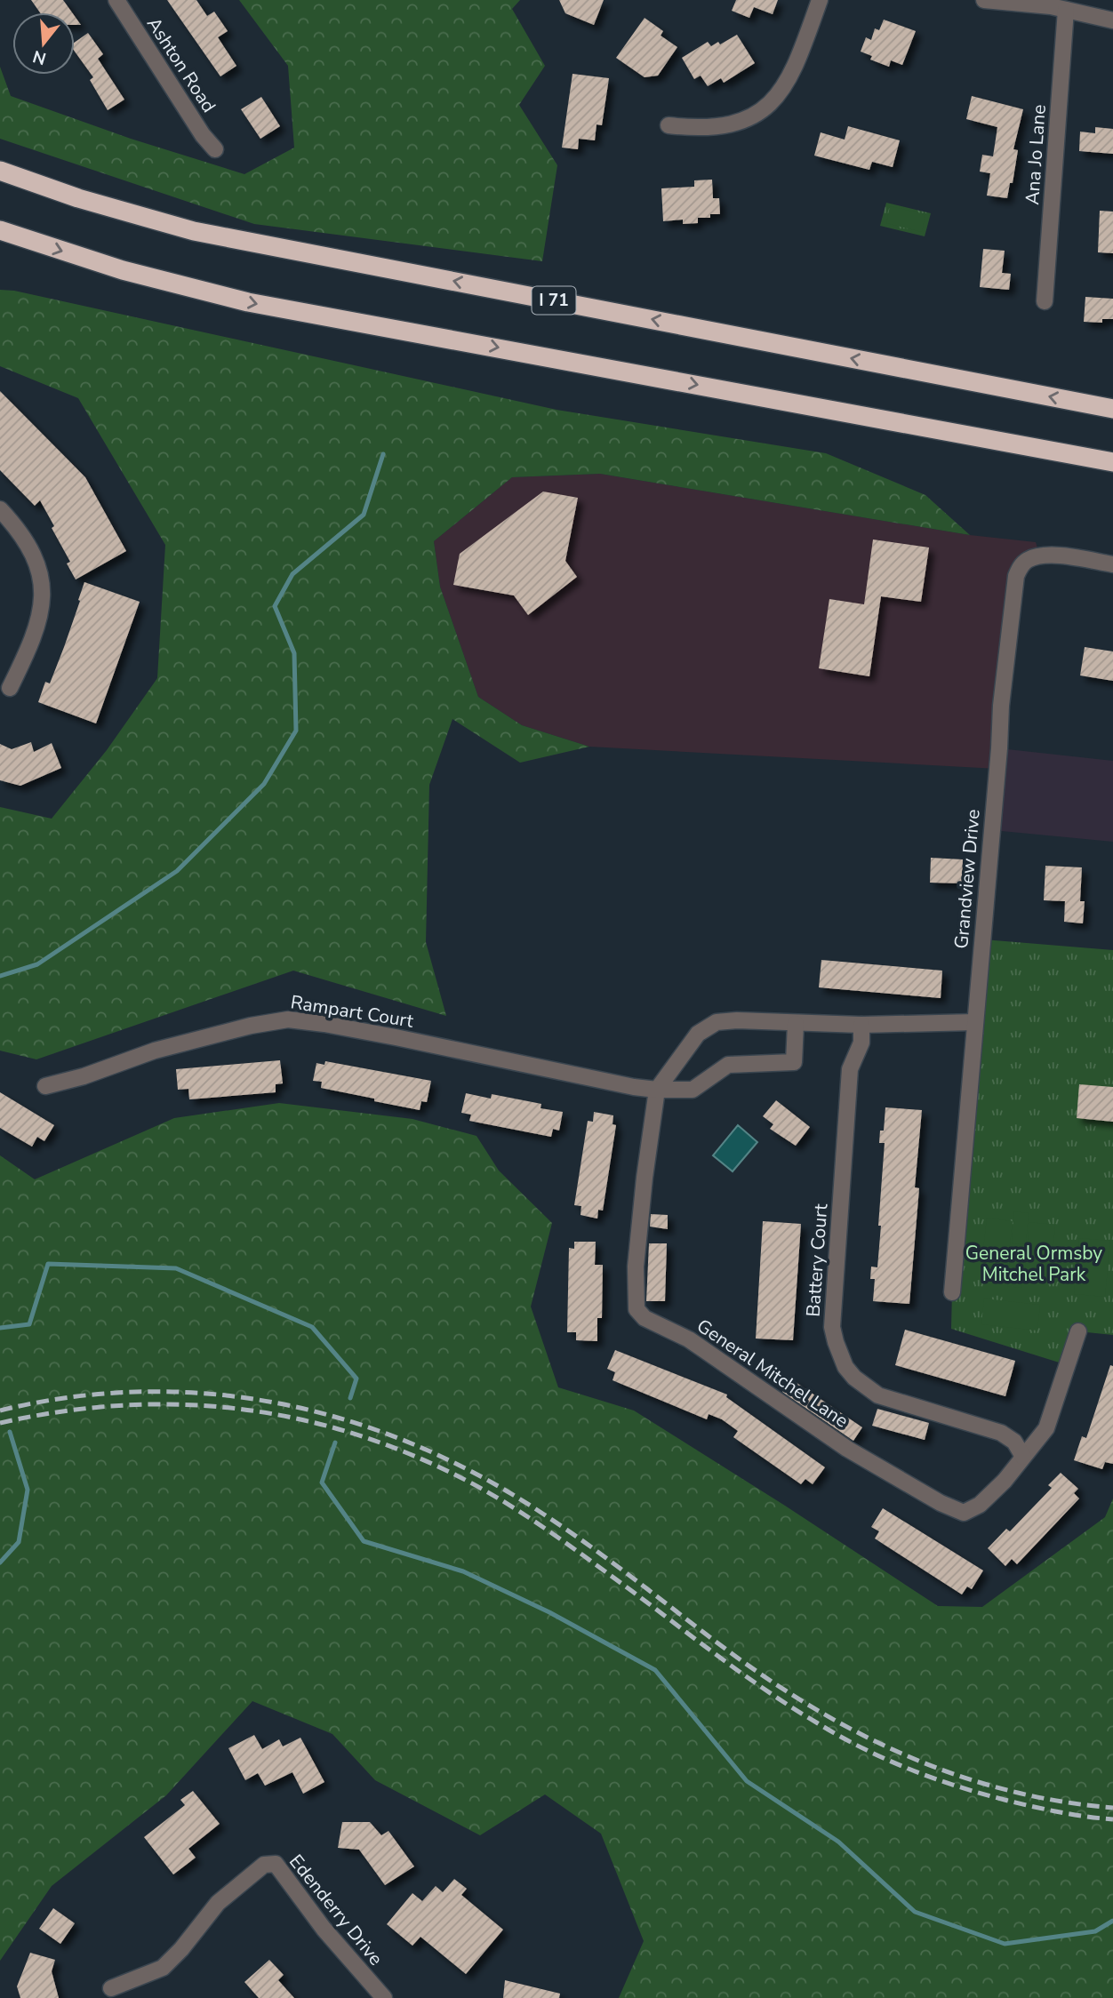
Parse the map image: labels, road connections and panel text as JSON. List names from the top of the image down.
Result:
{
  "streets": {
    "highway": ["I 71"],
    "street": [
      "Ashton Road",
      "Ana Jo Lane",
      "Grandview Drive",
      "Rampart Court",
      "Battery Court",
      "General Mitchel Lane",
      "Edenderry Drive"
    ]
  },
  "crossings": [
    ["Grandview Drive", "General Mitchel Lane"],
    ["Rampart Court", "General Mitchel Lane"],
    ["Battery Court", "General Mitchel Lane"]
  ],
  "parks": ["General Ormsby Mitchel Park"],
  "north": "bottom"
}
